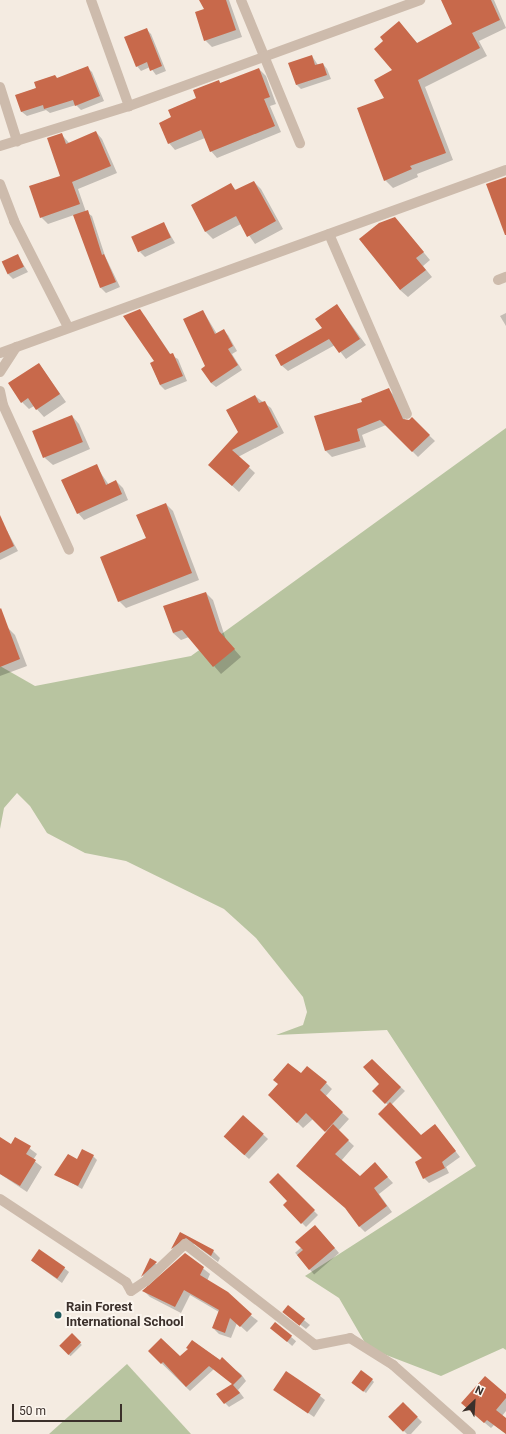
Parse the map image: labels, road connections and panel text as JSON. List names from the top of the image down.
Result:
{
  "places": ["Rain Forest International School"],
  "scale_bar": "50 m",
  "north": "top right"
}
